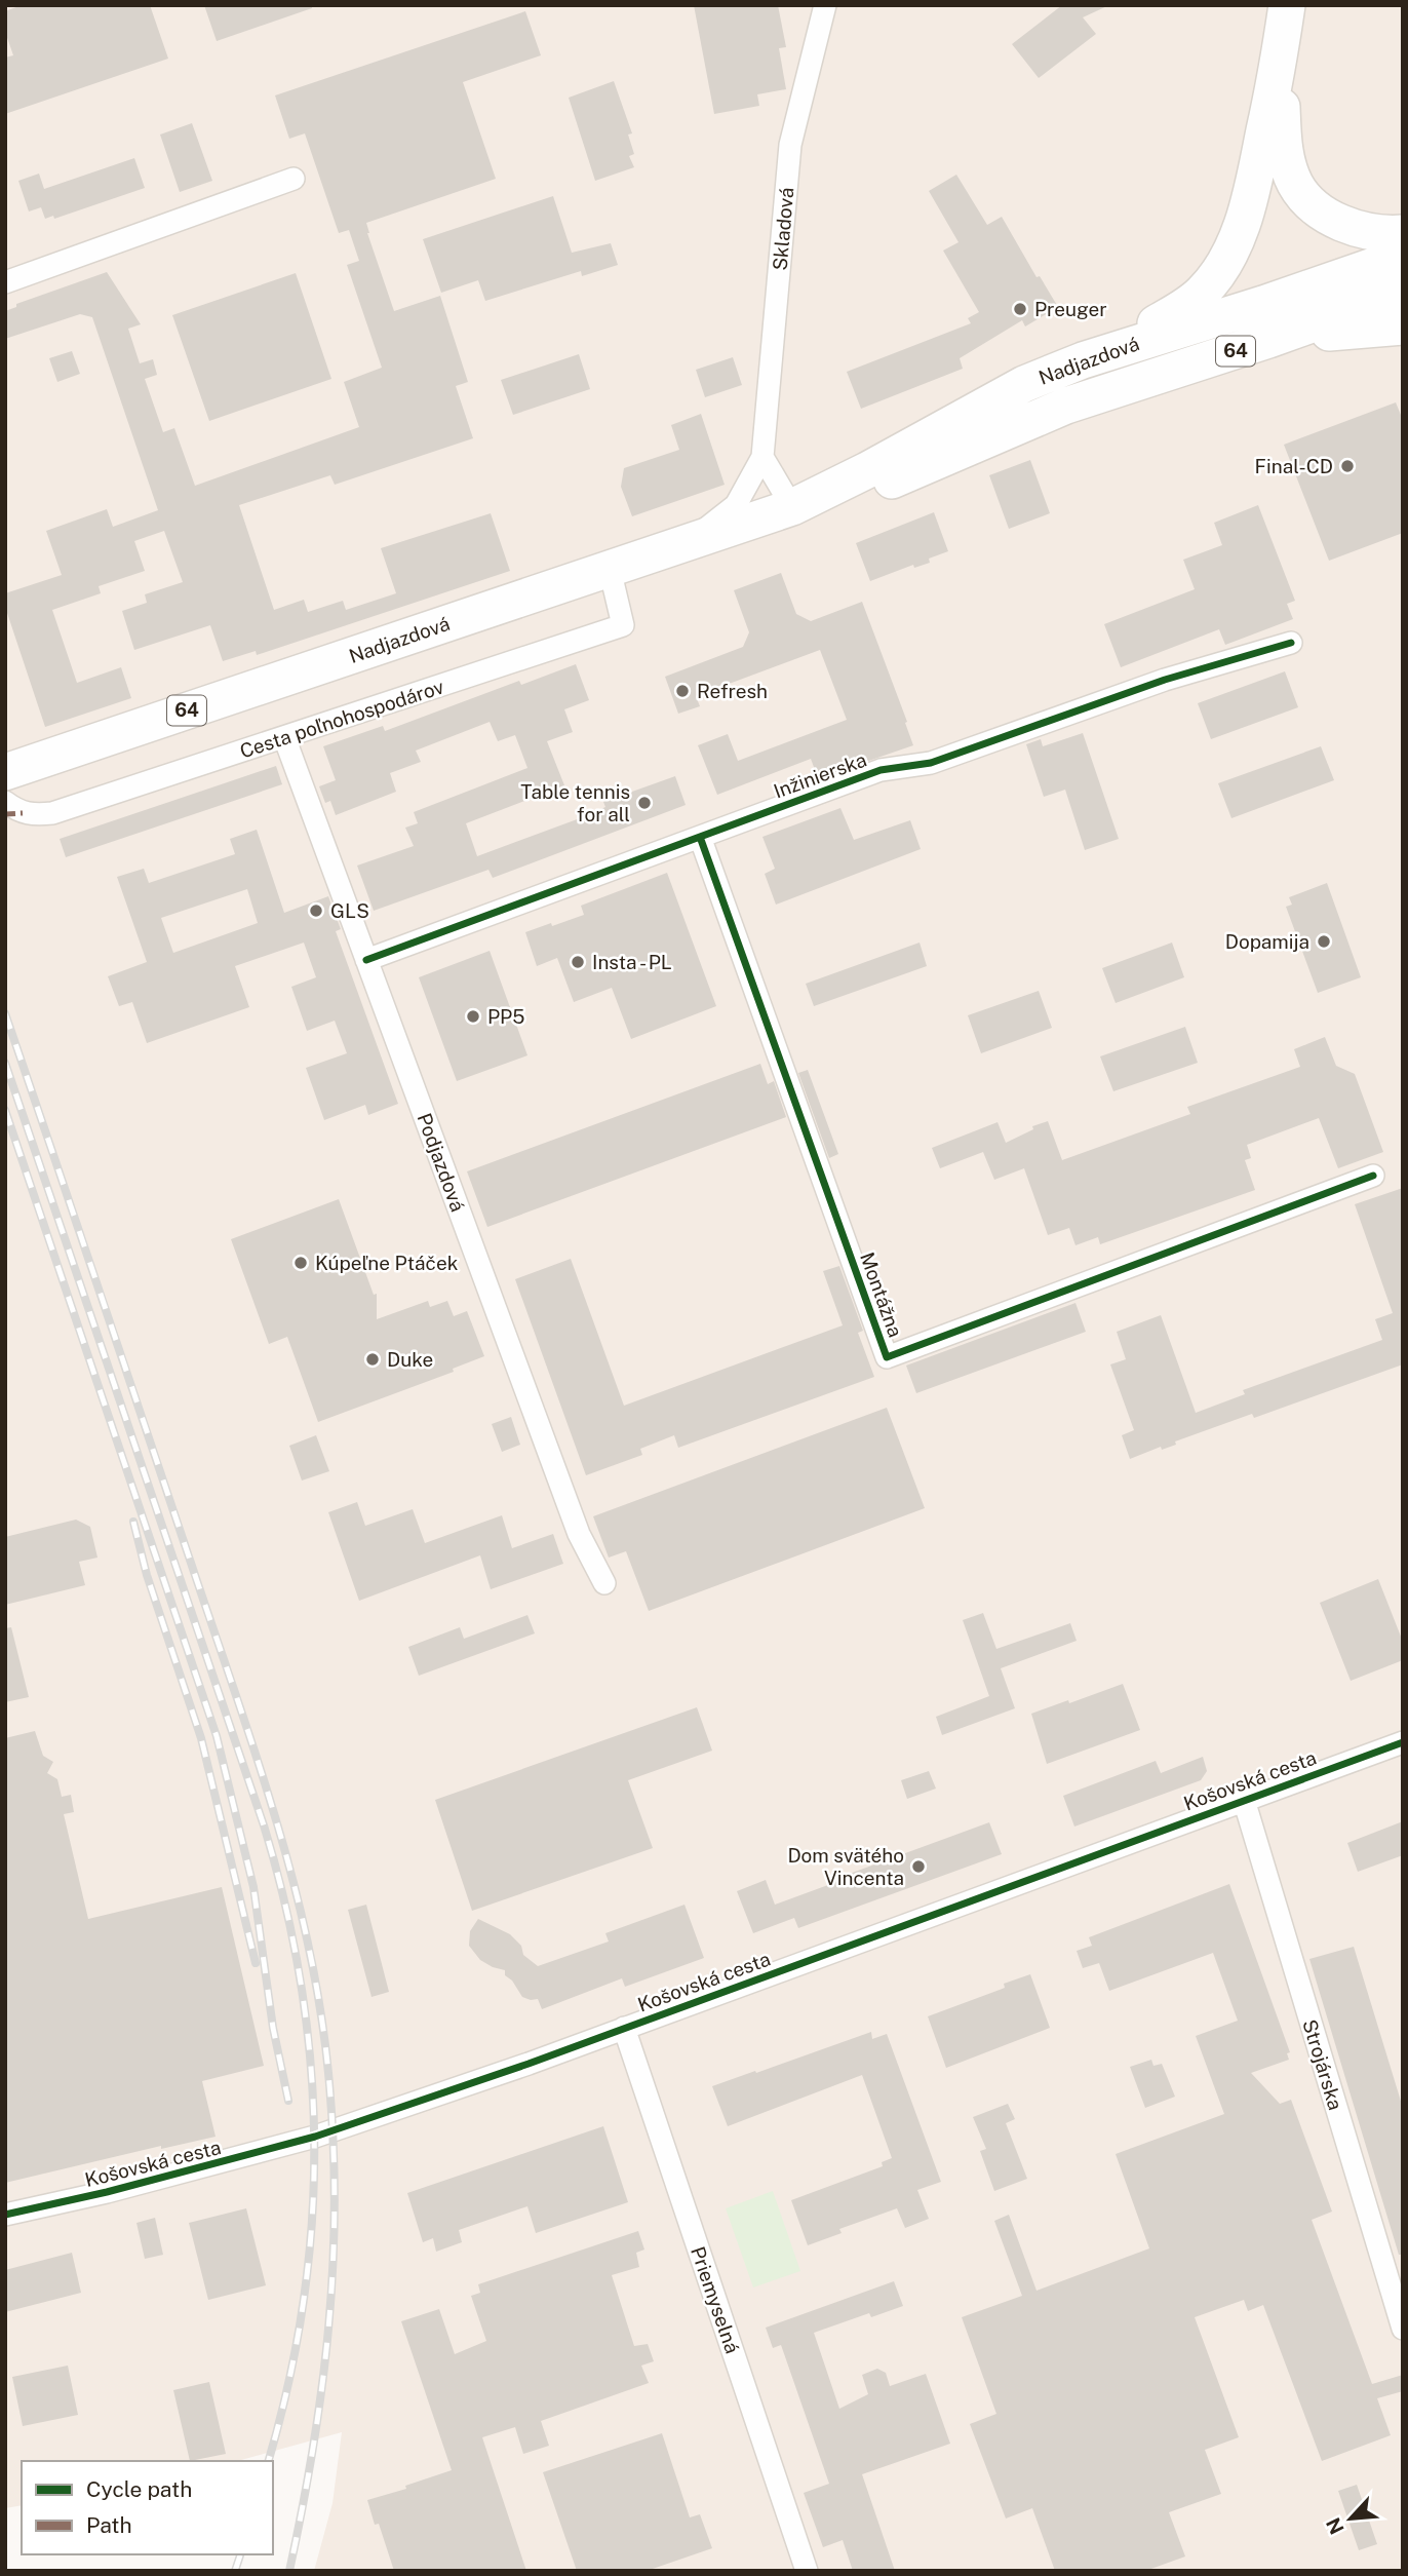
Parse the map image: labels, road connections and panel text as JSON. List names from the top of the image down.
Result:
{
  "streets": {
    "main road": ["64", "Nadjazdová"],
    "street": [
      "Skladová",
      "Cesta poľnohospodárov",
      "Inžinierska",
      "Podjazdová",
      "Montážna",
      "Košovská cesta",
      "Strojárska",
      "Priemyselná"
    ]
  },
  "crossings": [
    ["Skladová", "Nadjazdová"],
    ["Nadjazdová", "Cesta poľnohospodárov"],
    ["Cesta poľnohospodárov", "Podjazdová"],
    ["Inžinierska", "Podjazdová"],
    ["Inžinierska", "Montážna"],
    ["Košovská cesta", "Strojárska"],
    ["Košovská cesta", "Priemyselná"]
  ],
  "places": [
    "Preuger",
    "Final-CD",
    "Refresh",
    "Table tennis for all",
    "GLS",
    "Dopamija",
    "Insta - PL",
    "PP5",
    "Kúpeľne Ptáček",
    "Duke",
    "Dom svätého Vincenta"
  ],
  "legend": ["Cycle path", "Path"],
  "north": "bottom left"
}
